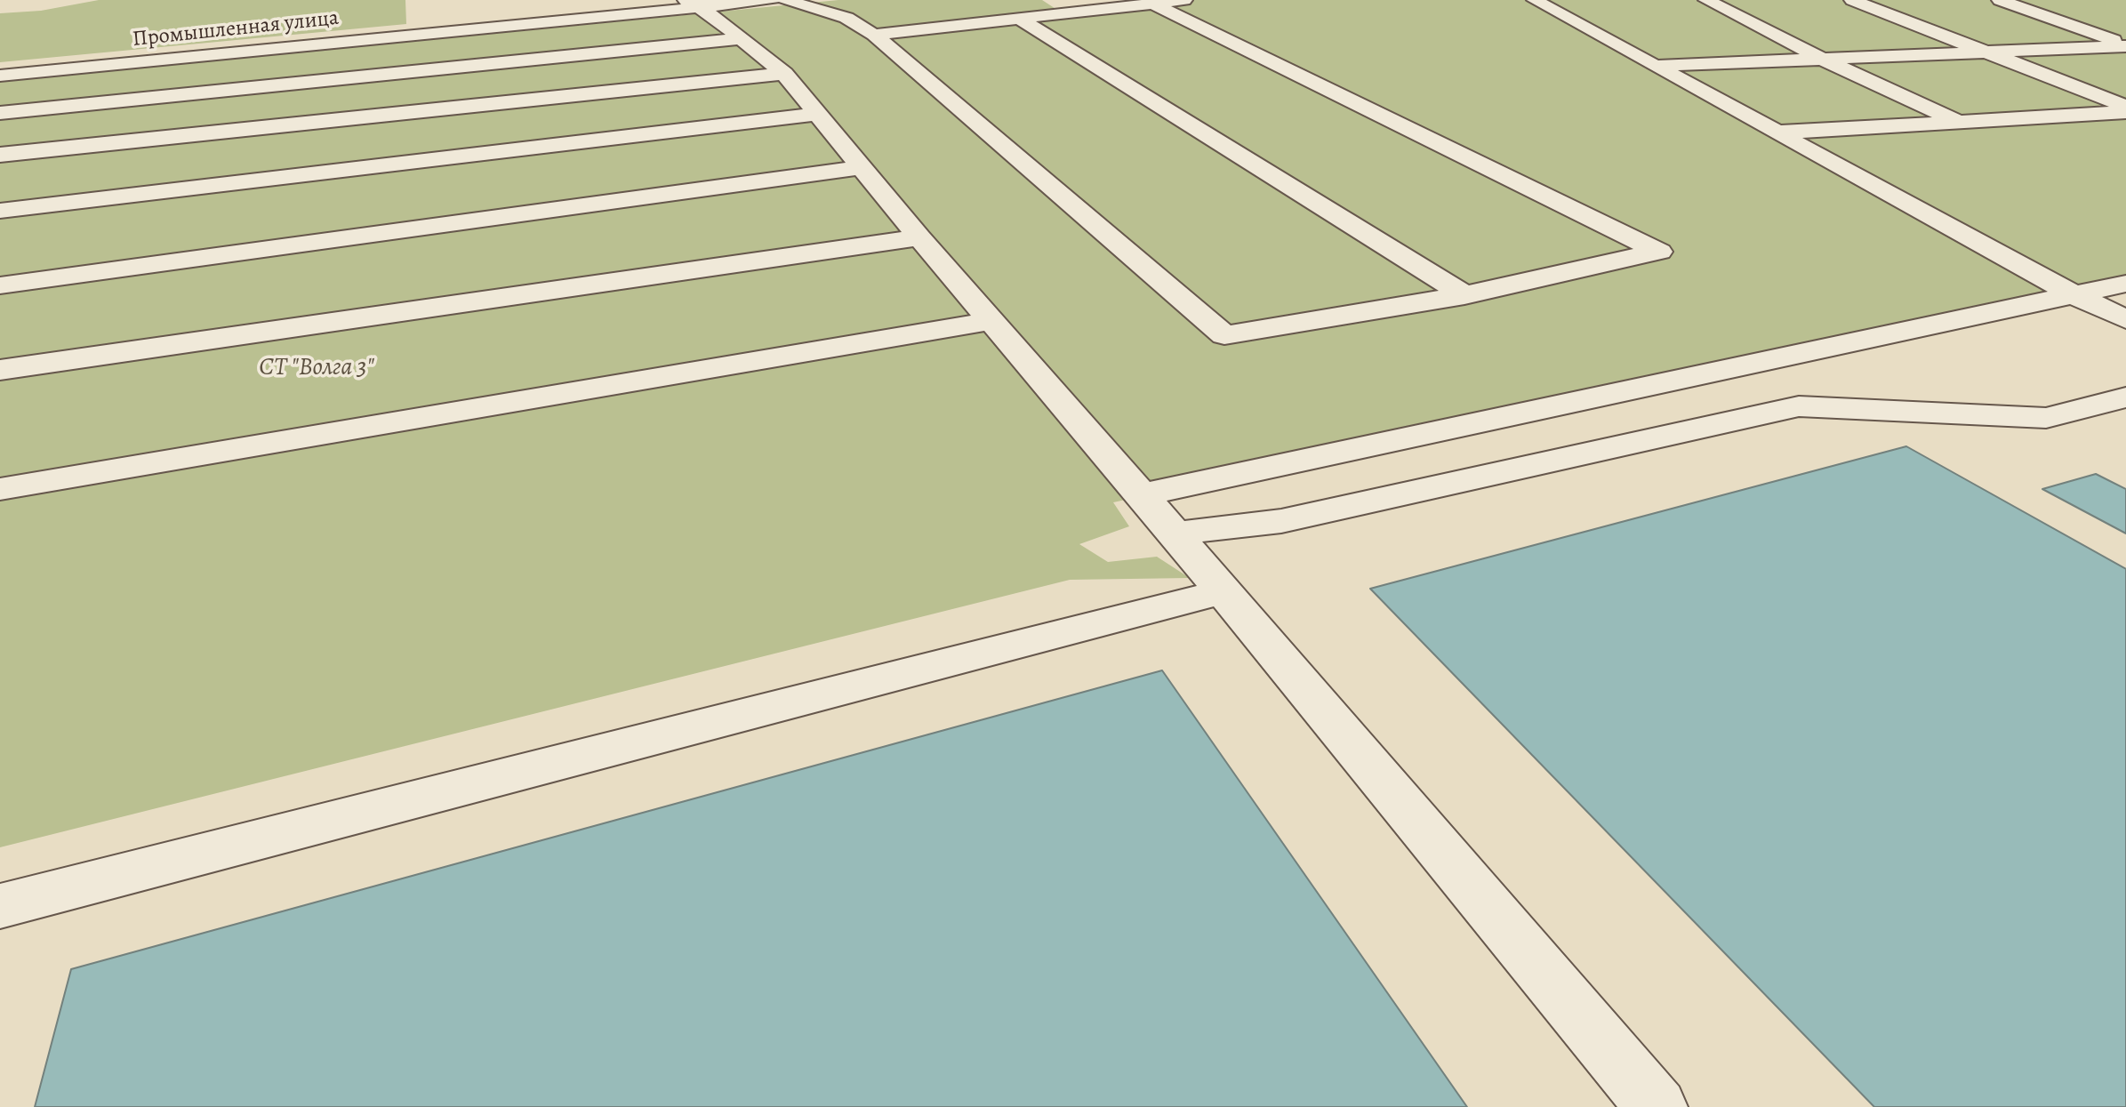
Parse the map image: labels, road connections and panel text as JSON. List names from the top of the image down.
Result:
{
  "streets": {
    "street": ["Промышленная улица"]
  },
  "parks": ["СТ \"Волга 3\""]
}
